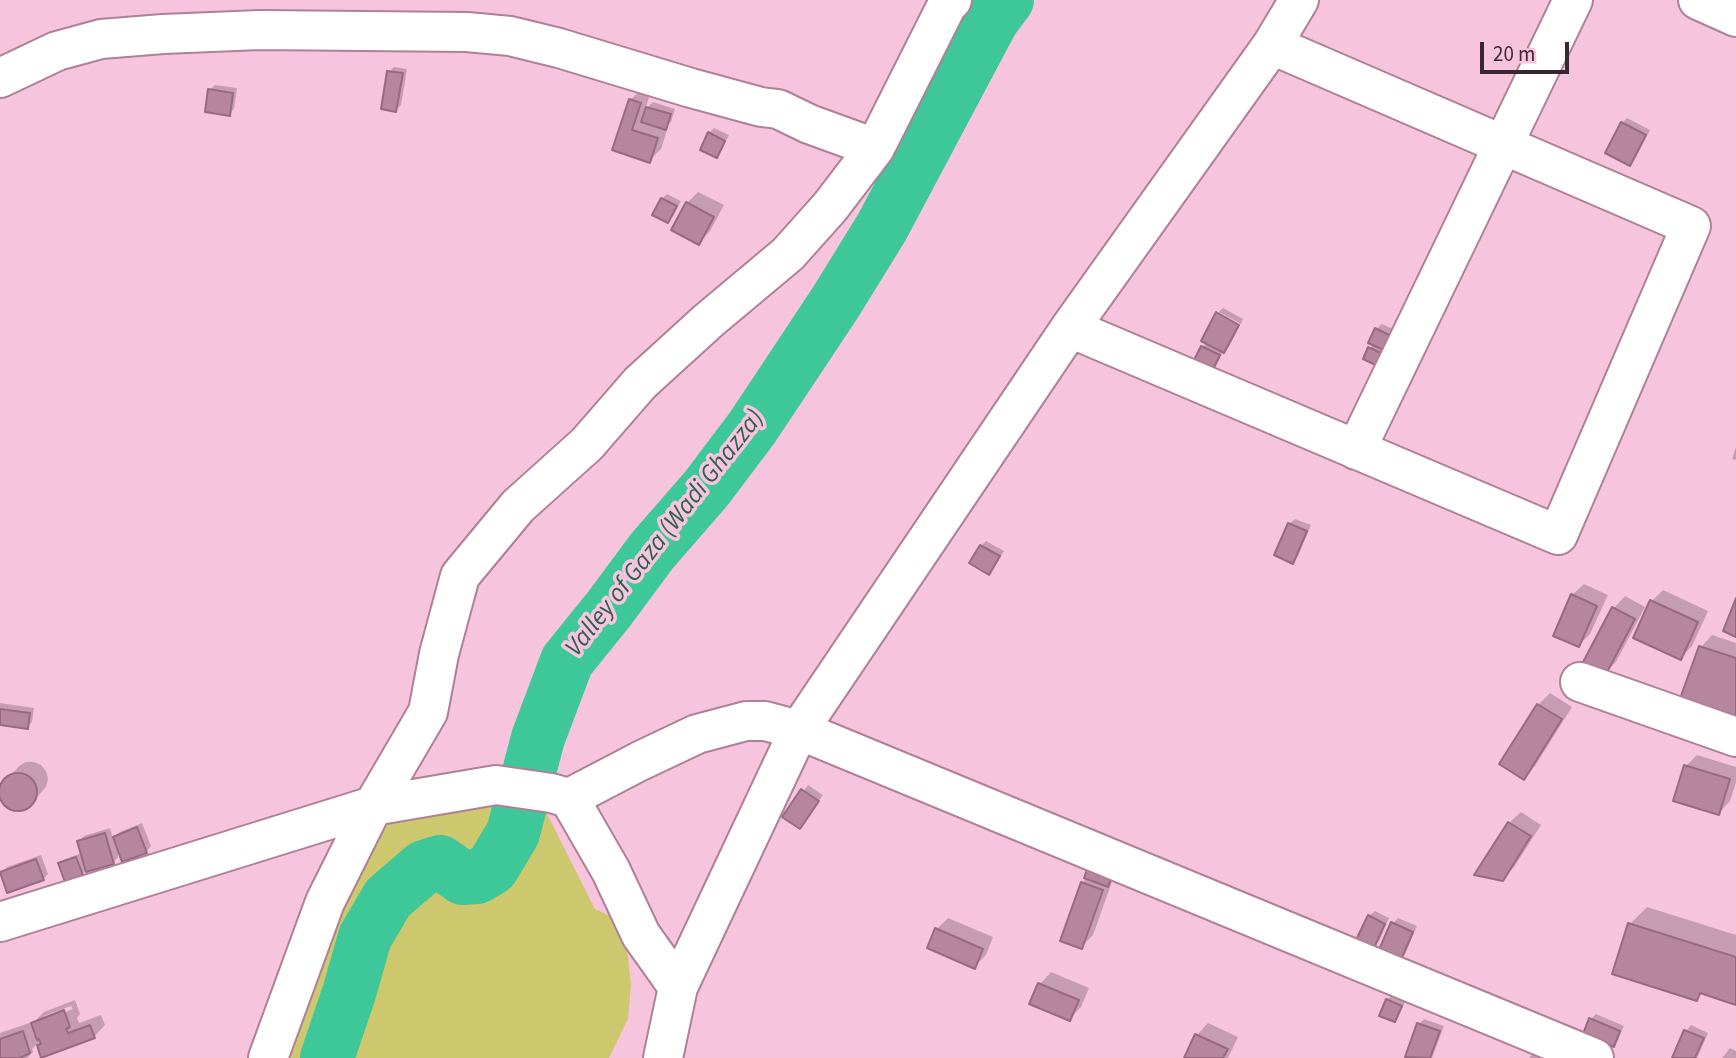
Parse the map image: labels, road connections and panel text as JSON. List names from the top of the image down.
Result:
{
  "water": ["Valley of Gaza (Wadi Ghazza)"],
  "scale_bar": "20 m"
}
